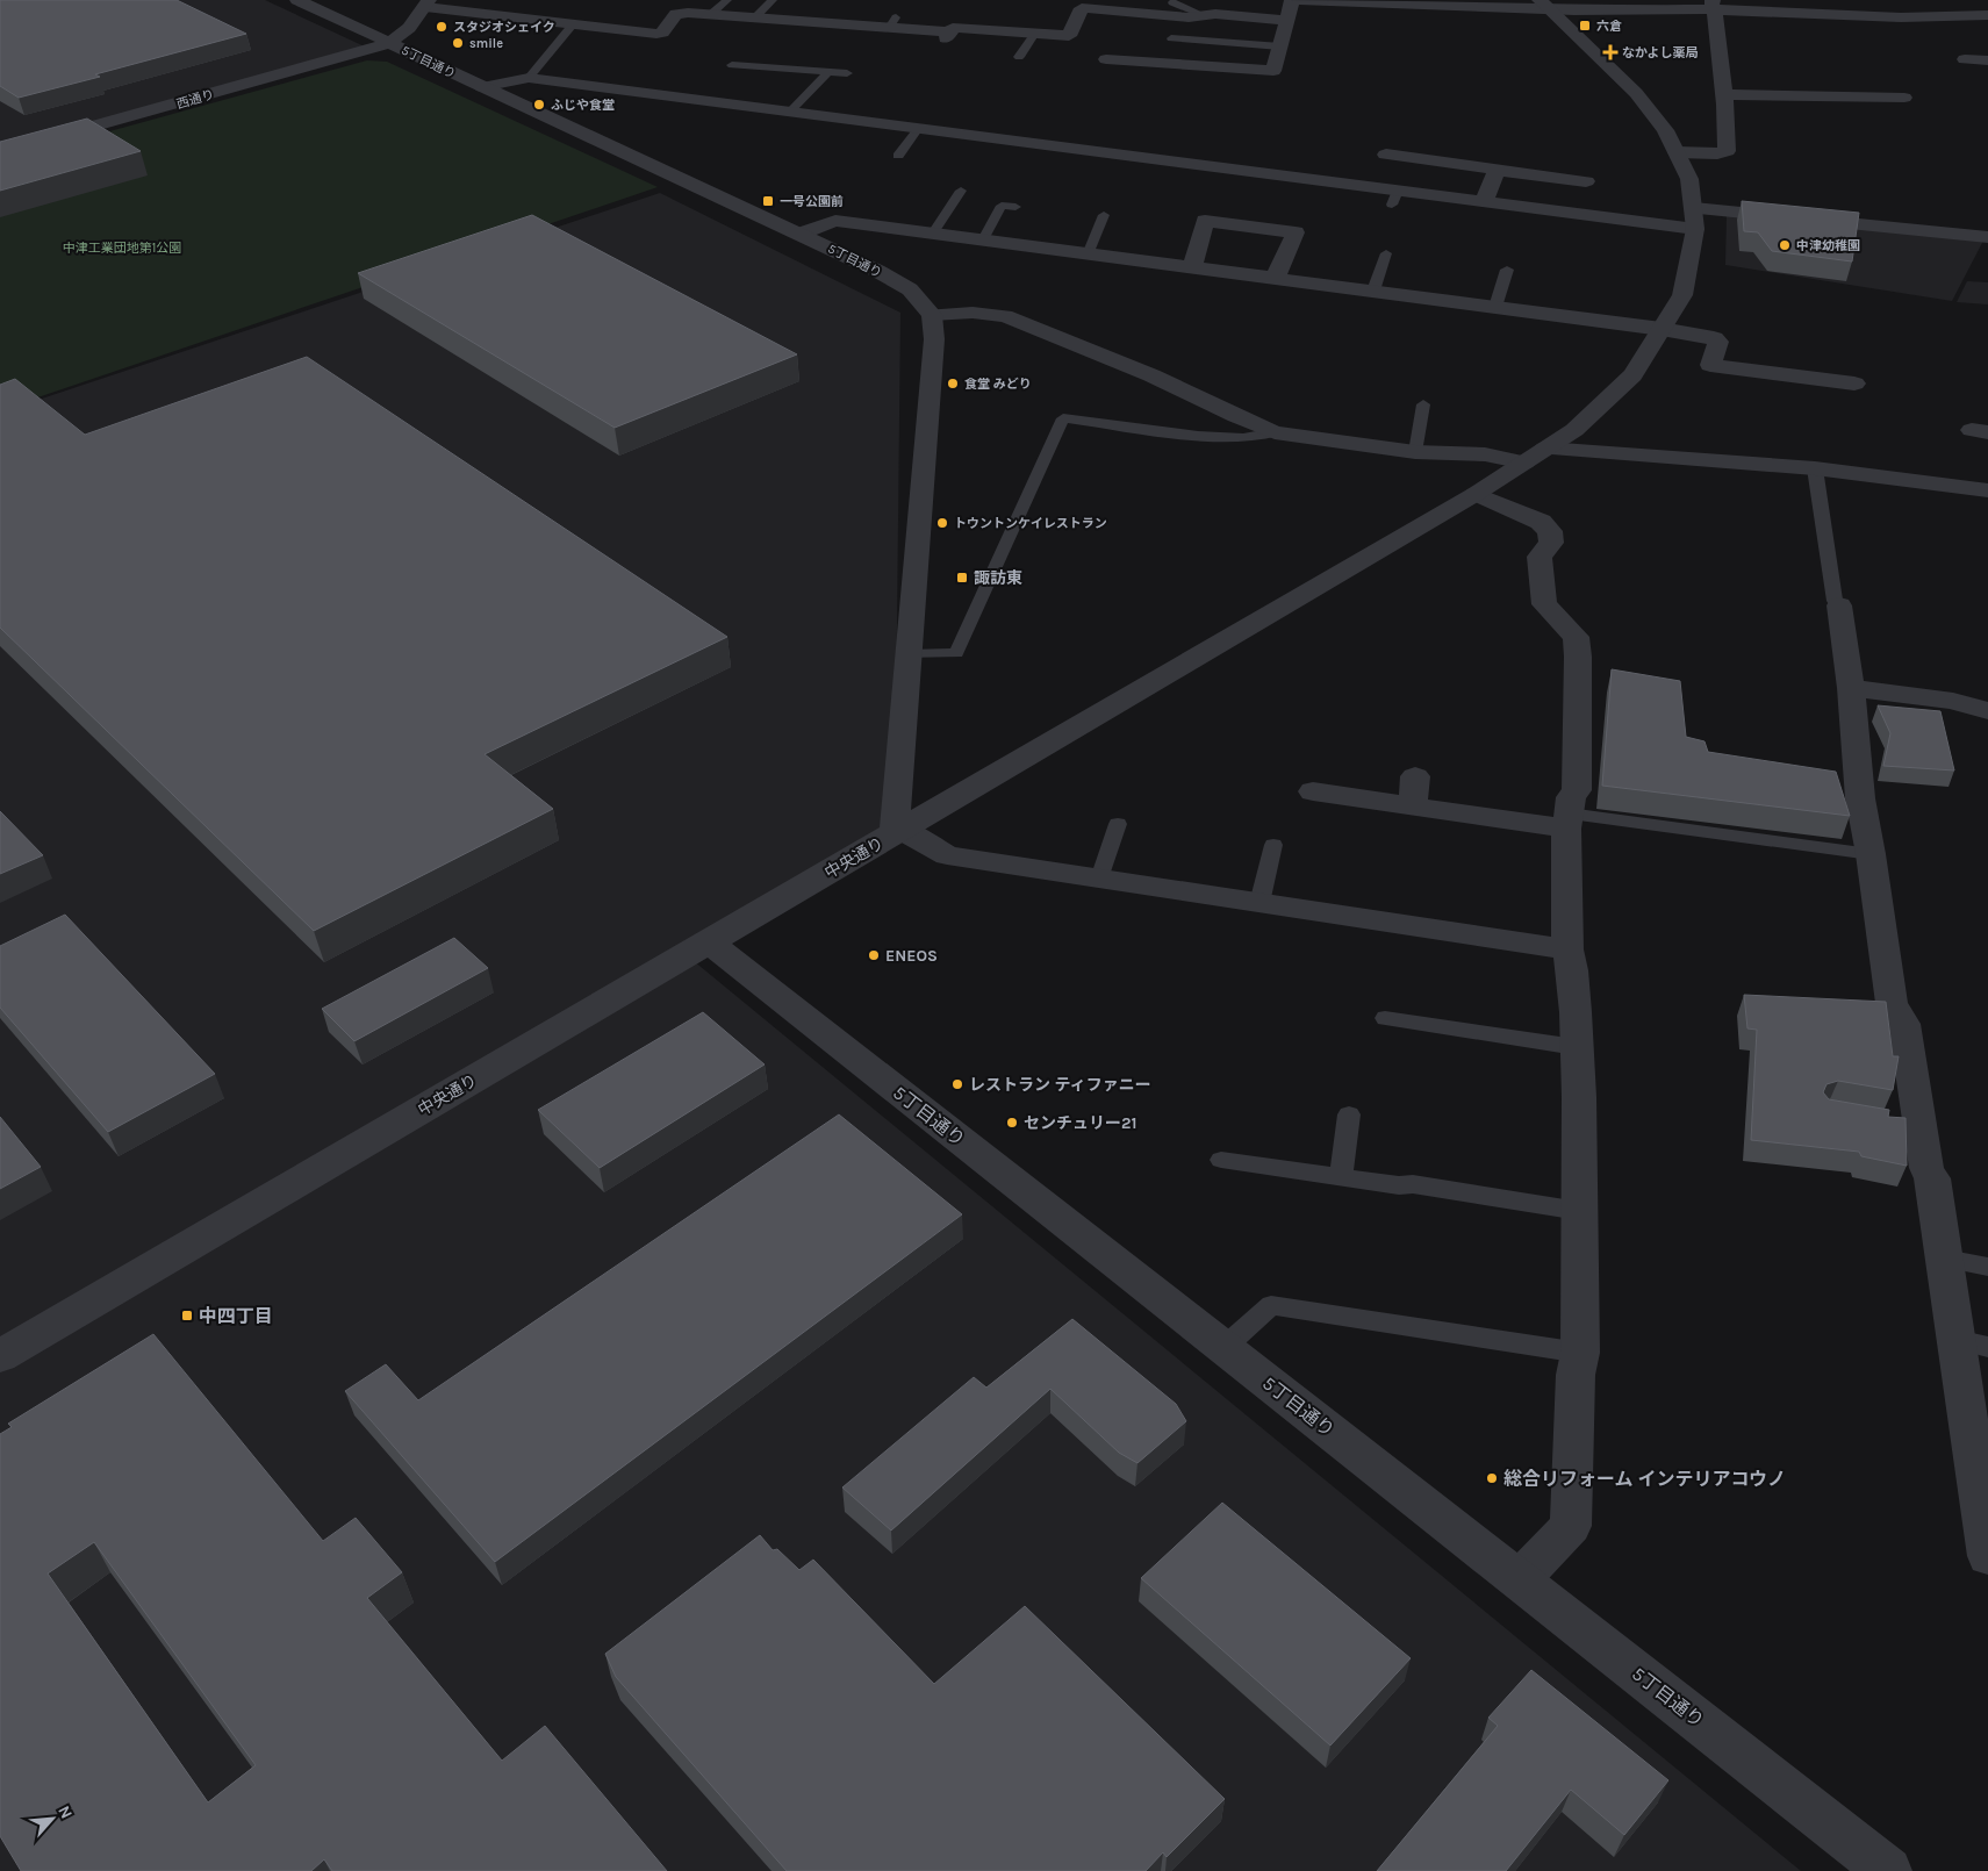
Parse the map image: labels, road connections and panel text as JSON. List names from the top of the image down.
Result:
{
  "streets": {
    "street": ["5丁目通り", "西通り", "中央通り"]
  },
  "crossings": [
    ["5丁目通り", "西通り"],
    ["5丁目通り", "中央通り"]
  ],
  "parks": ["中津工業団地第1公園"],
  "places": {
    "transit": [
      "六倉",
      "一号公園前",
      "諏訪東",
      "中四丁目"
    ],
    "other": [
      "スタジオシェイク",
      "smile",
      "ふじや食堂",
      "中津幼稚園",
      "食堂 みどり",
      "トウントンケイレストラン",
      "ENEOS",
      "レストラン ティファニー",
      "センチュリー21",
      "総合リフォーム インテリアコウノ"
    ],
    "health": ["なかよし薬局"]
  },
  "north": "top right"
}
